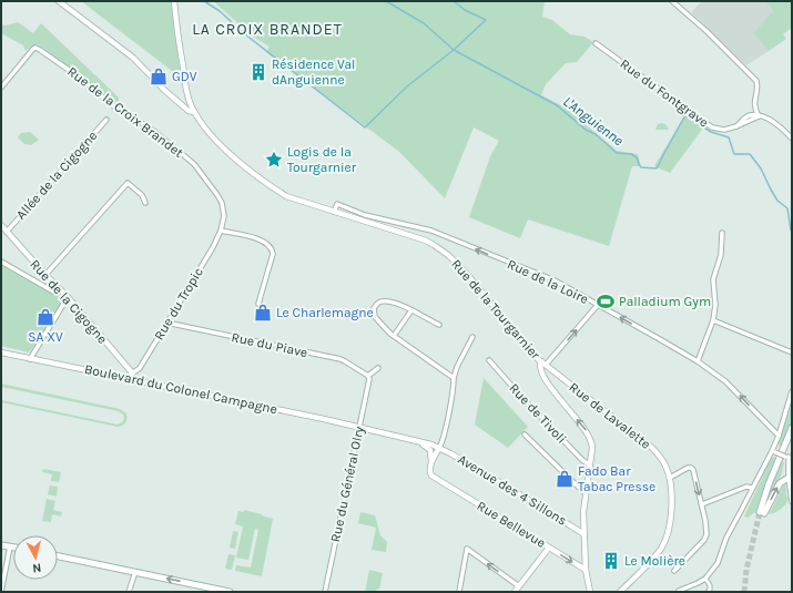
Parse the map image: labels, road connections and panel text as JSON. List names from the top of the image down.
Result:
{
  "streets": {
    "street": [
      "Rue du Fontgrave",
      "Rue de la Croix Brandet",
      "Allée de la Cigogne",
      "Rue de la Loire",
      "Rue de la Cigogne",
      "Rue du Tropic",
      "Rue de la Tourgarnier",
      "Rue du Piave",
      "Boulevard du Colonel Campagne",
      "Rue de Tivoli",
      "Rue de Lavalette",
      "Rue du Général Olry",
      "Avenue des 4 Sillons",
      "Rue Bellevue"
    ]
  },
  "crossings": [
    ["Rue de la Croix Brandet", "Rue du Tropic"],
    ["Allée de la Cigogne", "Rue de la Cigogne"],
    ["Rue de la Loire", "Rue de la Tourgarnier"],
    ["Rue de la Cigogne", "Rue du Tropic"],
    ["Rue du Tropic", "Rue du Piave"],
    ["Rue de la Tourgarnier", "Rue de Tivoli"],
    ["Rue de la Tourgarnier", "Rue de Lavalette"],
    ["Rue de la Tourgarnier", "Avenue des 4 Sillons"],
    ["Rue de la Tourgarnier", "Rue Bellevue"],
    ["Rue du Piave", "Rue du Général Olry"],
    ["Boulevard du Colonel Campagne", "Rue du Général Olry"],
    ["Boulevard du Colonel Campagne", "Avenue des 4 Sillons"]
  ],
  "one_way": ["Rue de la Loire"],
  "districts": ["LA CROIX BRANDET"],
  "water": ["L'Anguienne"],
  "places": {
    "building": ["Résidence Val dAnguienne", "Le Molière"],
    "shop": [
      "GDV",
      "Le Charlemagne",
      "SA XV",
      "Fado Bar Tabac Presse"
    ],
    "place": ["Logis de la Tourgarnier"],
    "sports": ["Palladium Gym"]
  },
  "north": "bottom"
}
